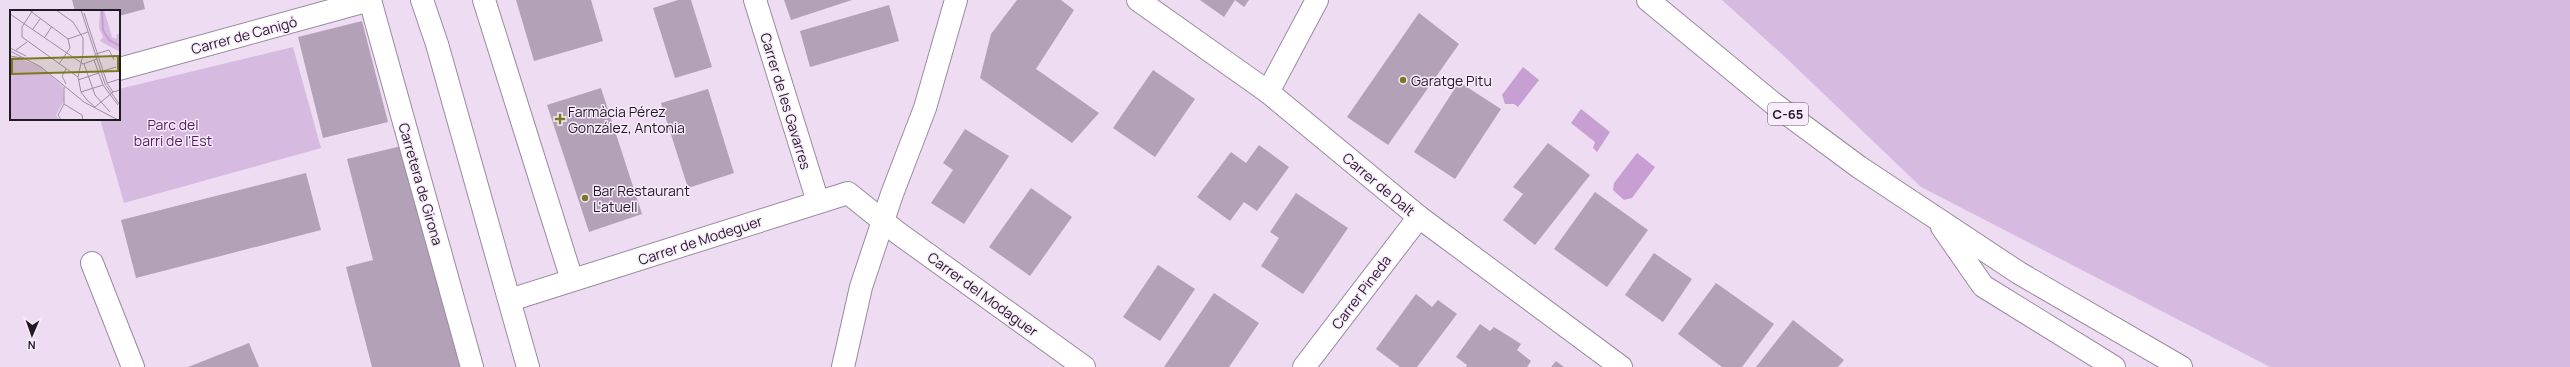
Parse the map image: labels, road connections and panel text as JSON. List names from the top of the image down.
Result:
{
  "streets": {
    "street": [
      "Carrer de Canigó",
      "Carrer de les Gavarres",
      "C-65",
      "Carretera de Girona",
      "Carrer de Dalt",
      "Carrer de Modeguer",
      "Carrer Pineda",
      "Carrer del Modaguer"
    ]
  },
  "crossings": [
    ["Carrer de Canigó", "Carretera de Girona"],
    ["Carrer de les Gavarres", "Carrer de Modeguer"],
    ["Carrer de Dalt", "Carrer Pineda"],
    ["Carrer de Modeguer", "Carrer del Modaguer"]
  ],
  "parks": ["Parc del barri de l'Est"],
  "places": {
    "other": ["Garatge Pitu", "Bar Restaurant L'atuell"],
    "health": ["Farmàcia Pérez González, Antonia"]
  },
  "north": "bottom"
}
